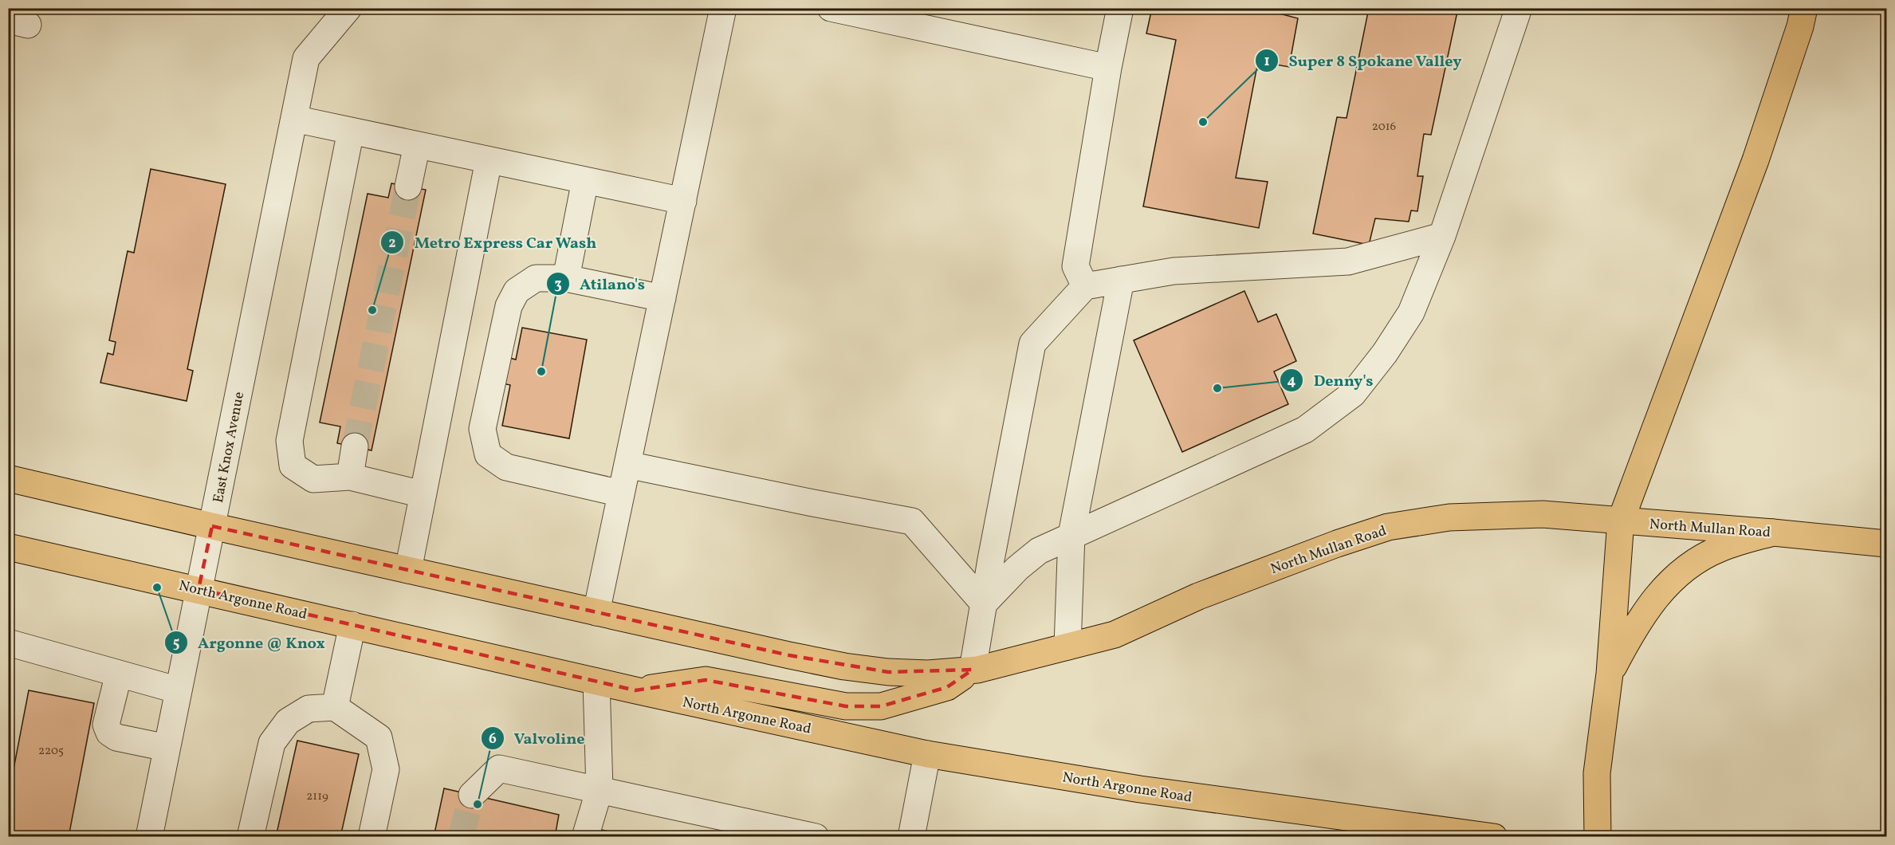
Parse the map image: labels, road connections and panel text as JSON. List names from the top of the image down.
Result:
{
  "streets": {
    "main road": ["North Mullan Road", "North Argonne Road"],
    "street": ["East Knox Avenue"]
  },
  "crossings": [
    ["East Knox Avenue", "North Argonne Road"]
  ],
  "places": [
    "Super 8 Spokane Valley",
    "Metro Express Car Wash",
    "Atilano's",
    "Denny's",
    "Argonne @ Knox",
    "Valvoline"
  ],
  "house_numbers": ["2016", "2205", "2119"]
}
